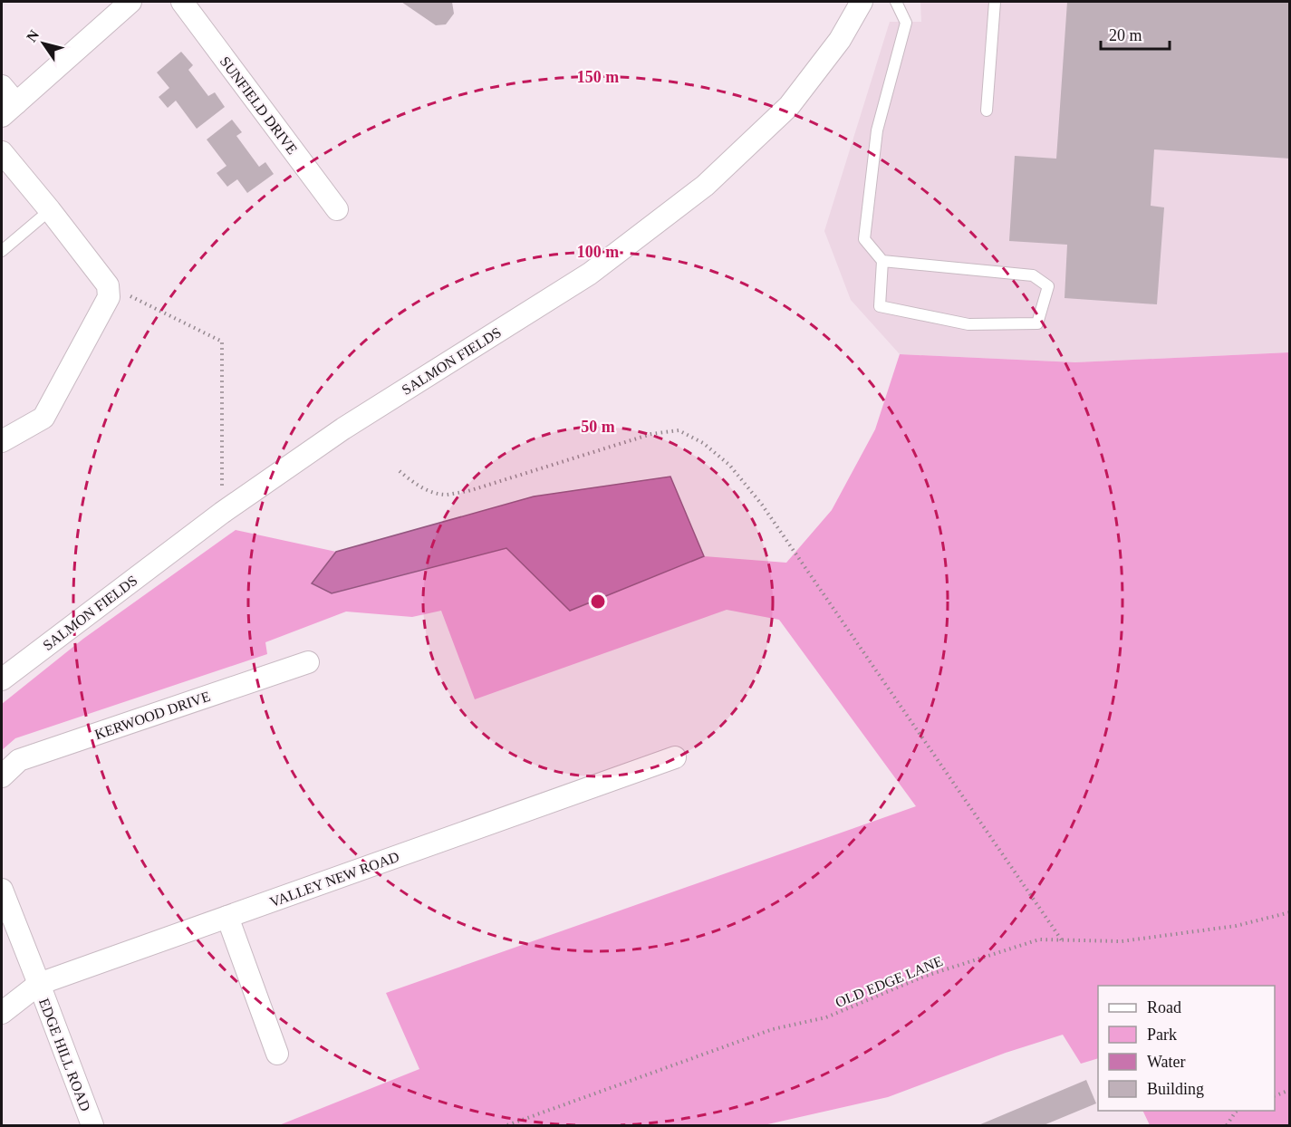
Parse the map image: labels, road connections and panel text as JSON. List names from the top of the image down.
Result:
{
  "streets": {
    "street": [
      "SUNFIELD DRIVE",
      "SALMON FIELDS",
      "KERWOOD DRIVE",
      "VALLEY NEW ROAD",
      "EDGE HILL ROAD"
    ],
    "path": ["OLD EDGE LANE"]
  },
  "crossings": [
    ["VALLEY NEW ROAD", "EDGE HILL ROAD"]
  ],
  "legend": [
    "Road",
    "Park",
    "Water",
    "Building"
  ],
  "scale_bar": "20 m",
  "north": "top left",
  "rings": ["150 m", "100 m", "50 m"]
}
